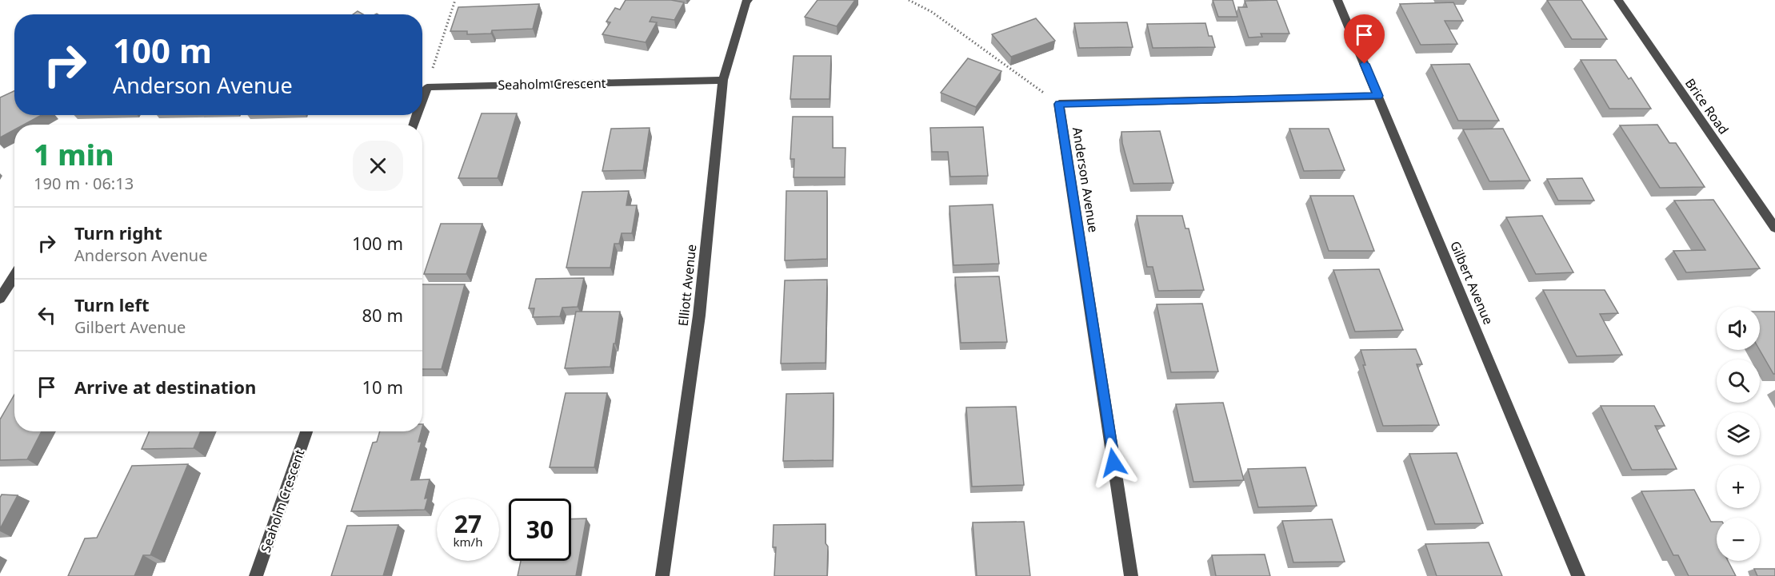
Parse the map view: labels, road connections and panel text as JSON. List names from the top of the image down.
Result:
{
  "streets": {
    "street": [
      "Seaholm Crescent",
      "Brice Road",
      "Anderson Avenue",
      "Gilbert Avenue",
      "Elliott Avenue"
    ]
  },
  "crossings": [
    ["Seaholm Crescent", "Elliott Avenue"]
  ],
  "page": {
    "turn": ["100 m", "Anderson Avenue"],
    "heading": ["1 min", "190 m · 06:13"],
    "list": [
      {
        "name": "Turn right",
        "note": "Anderson Avenue",
        "value": "100 m"
      },
      {
        "name": "Turn left",
        "note": "Gilbert Avenue",
        "value": "80 m"
      },
      {
        "name": "Arrive at destination",
        "value": "10 m"
      }
    ],
    "map_buttons": ["+", "−"],
    "speed": "27 km/h",
    "limit": "30"
  }
}
